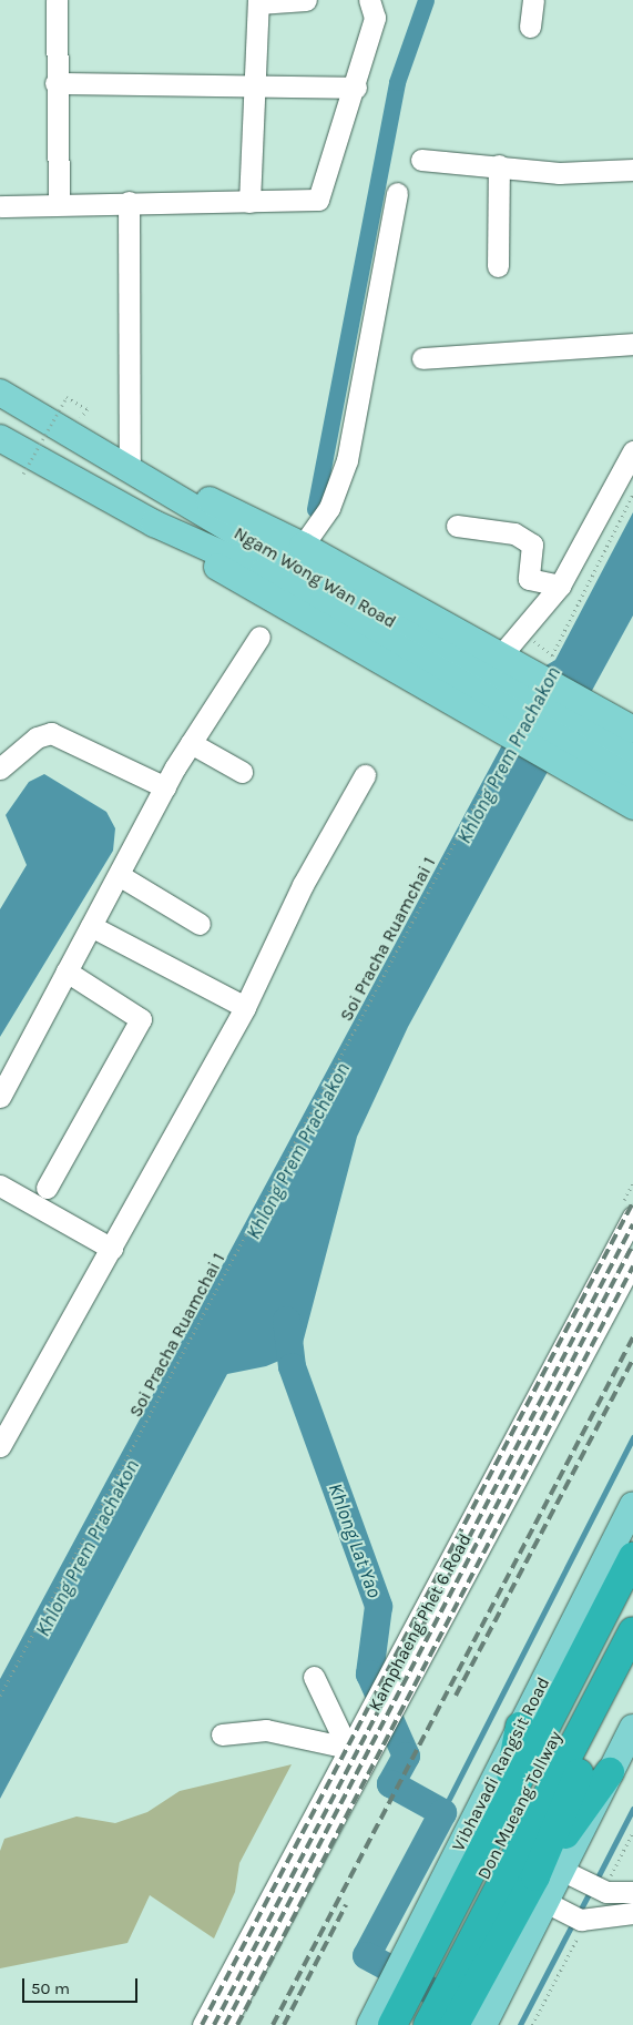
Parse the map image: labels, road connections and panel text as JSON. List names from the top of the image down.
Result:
{
  "streets": {
    "highway": ["Vibhavadi Rangsit Road", "Don Mueang Tollway"],
    "main road": ["Ngam Wong Wan Road"],
    "street": ["Kamphaeng Phet 6 Road"],
    "path": ["Soi Pracha Ruamchai 1"]
  },
  "water": ["Khlong Prem Prachakon", "Khlong Lat Yao"],
  "scale_bar": "50 m"
}
